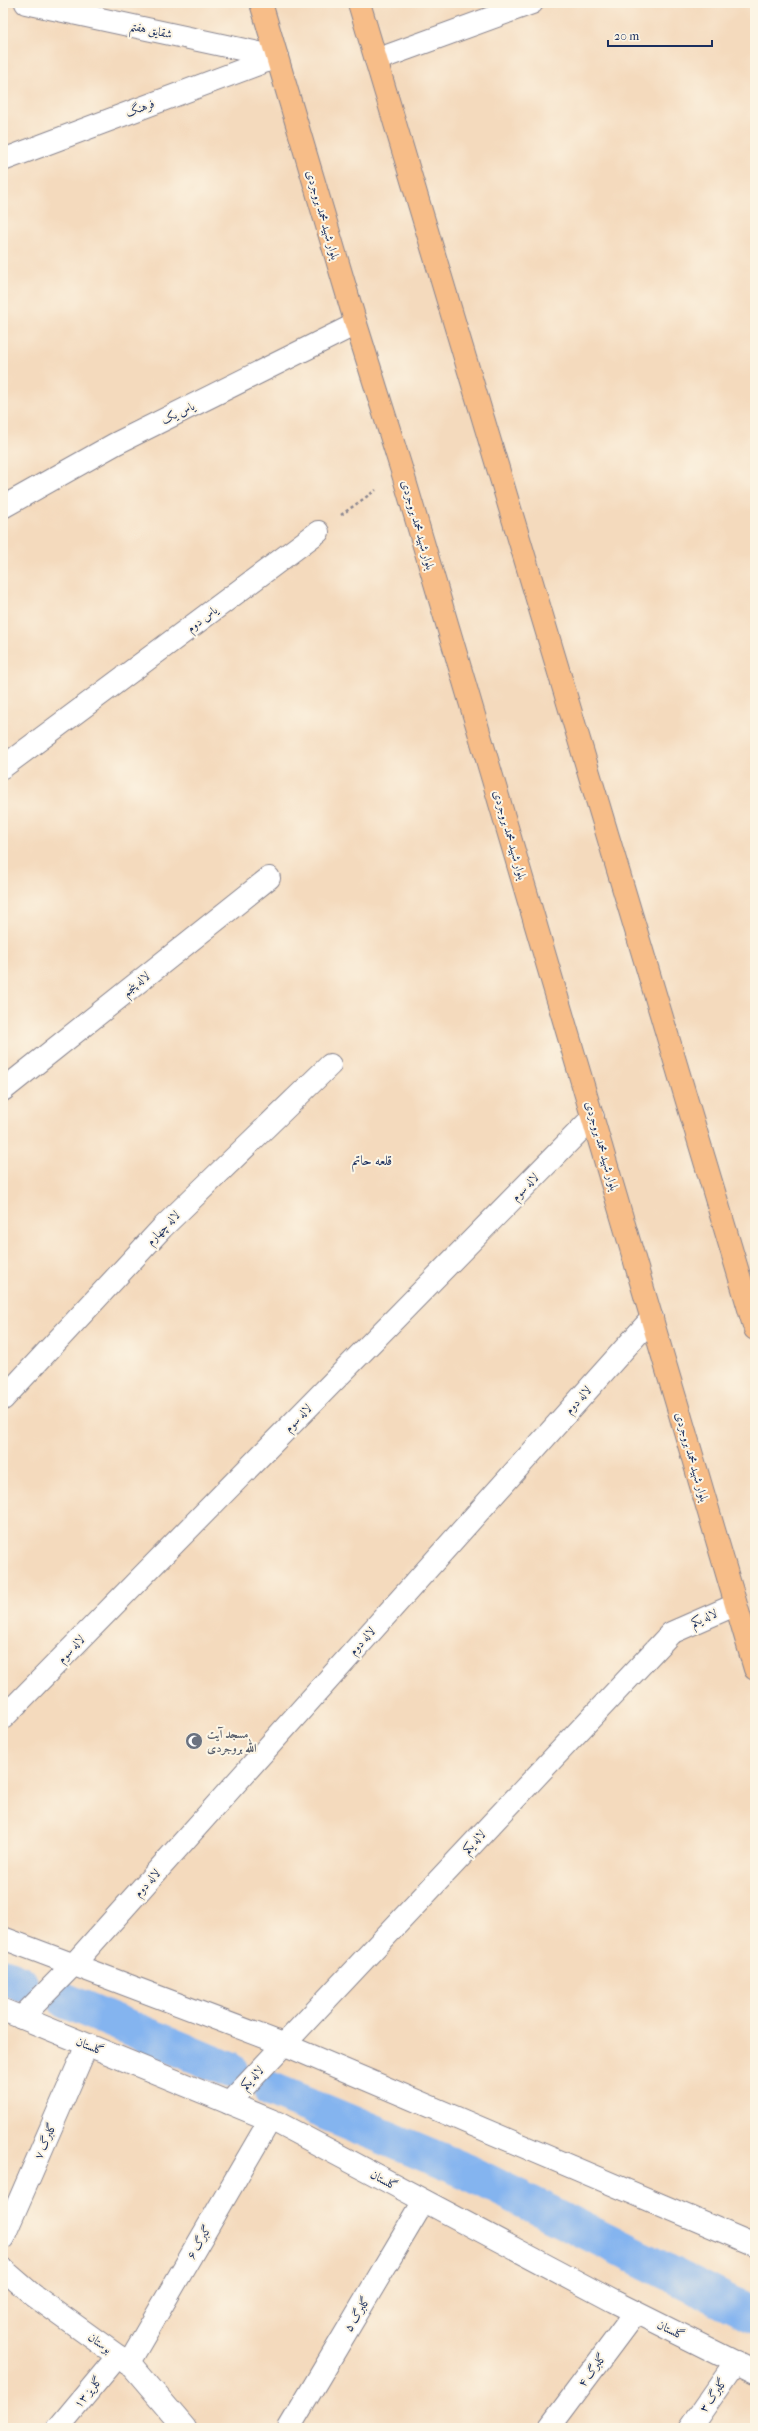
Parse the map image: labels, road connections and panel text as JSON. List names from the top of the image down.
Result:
{
  "streets": {
    "highway": ["بلوار شهید محمد بروجردی"],
    "street": [
      "شقایق هفتم",
      "فرهنگ",
      "یاس یک",
      "یاس دوم",
      "لاله پنجم",
      "لاله سوم",
      "لاله چهارم",
      "لاله دوم",
      "لاله یکم",
      "گلستان",
      "گلبرگ ۷",
      "گبرگ ۶",
      "گلبرگ ۵",
      "بوستان",
      "گلبرگ ۴",
      "گلریز ۱۳",
      "گلبرگ ۳"
    ]
  },
  "crossings": [
    ["شقایق هفتم", "فرهنگ"],
    ["شقایق هفتم", "بلوار شهید محمد بروجردی"],
    ["فرهنگ", "بلوار شهید محمد بروجردی"],
    ["بلوار شهید محمد بروجردی", "یاس یک"],
    ["بلوار شهید محمد بروجردی", "لاله سوم"],
    ["بلوار شهید محمد بروجردی", "لاله دوم"],
    ["بلوار شهید محمد بروجردی", "لاله یکم"],
    ["لاله دوم", "گلستان"],
    ["لاله یکم", "گلستان"],
    ["گلستان", "گلبرگ ۷"],
    ["گلستان", "گبرگ ۶"],
    ["گلستان", "گلبرگ ۵"],
    ["گلستان", "گلبرگ ۴"],
    ["گلستان", "گلبرگ ۳"],
    ["گبرگ ۶", "بوستان"],
    ["گبرگ ۶", "گلریز ۱۳"],
    ["بوستان", "گلریز ۱۳"]
  ],
  "districts": ["قلعه حاتم"],
  "places": {
    "mosque": ["مسجد آیت الله بروجردی"]
  },
  "scale_bar": "20 m"
}
